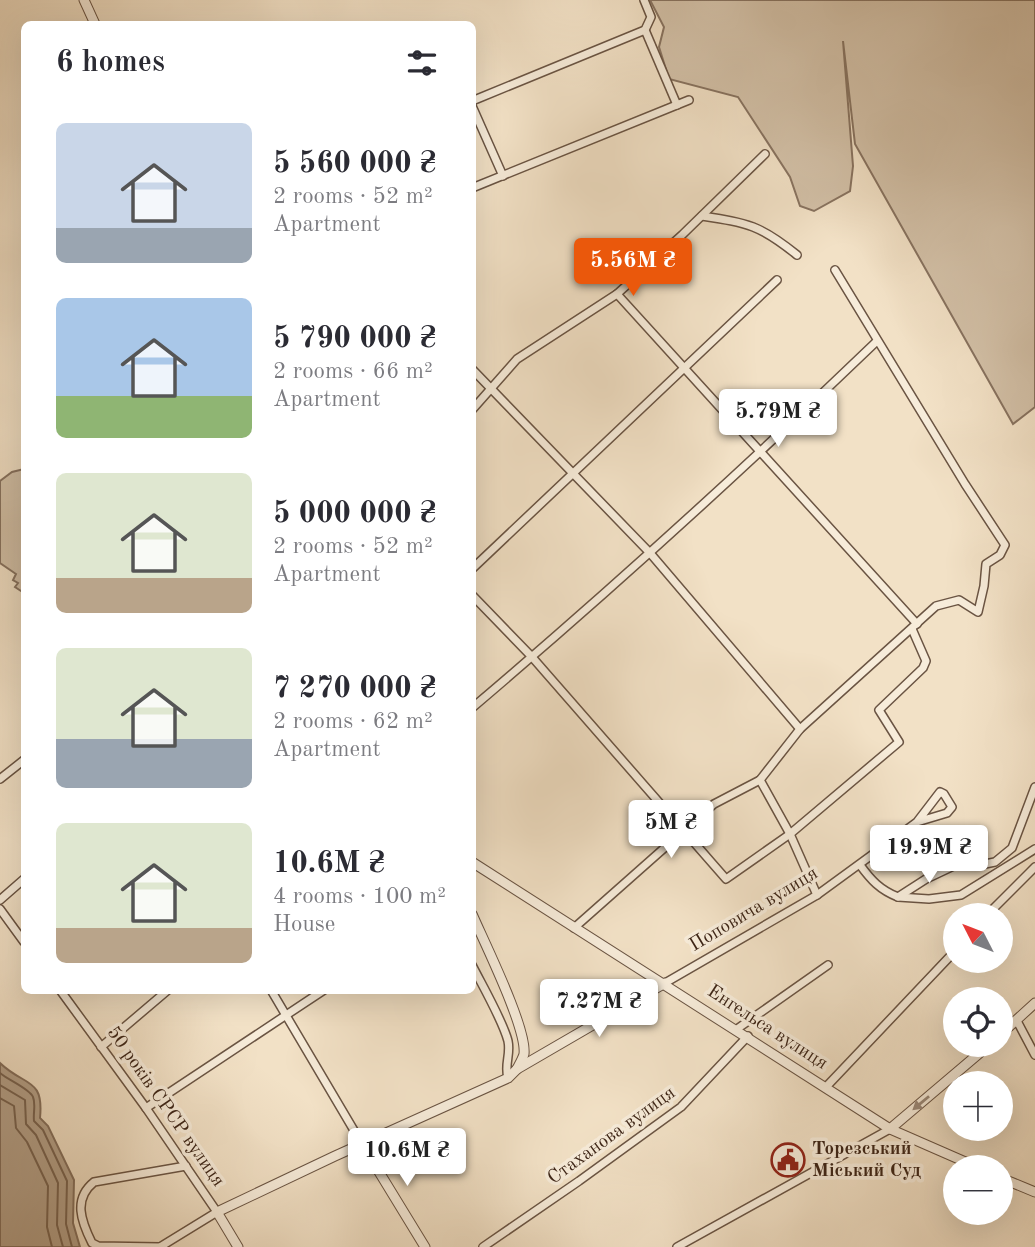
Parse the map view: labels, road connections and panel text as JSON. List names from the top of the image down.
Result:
{
  "streets": {
    "street": [
      "Поповича вулиця",
      "Енгельса вулиця",
      "50 років СРСР вулиця",
      "Стаханова вулиця"
    ]
  },
  "crossings": [
    ["Поповича вулиця", "Енгельса вулиця"],
    ["Енгельса вулиця", "Стаханова вулиця"]
  ],
  "places": {
    "public building": ["Торезський Міський Суд"]
  },
  "north": "top left",
  "page": {
    "heading": "6 homes",
    "list": [
      {
        "name": "5 560 000 ₴",
        "note": "2 rooms · 52 m² · Apartment"
      },
      {
        "name": "5 790 000 ₴",
        "note": "2 rooms · 66 m² · Apartment"
      },
      {
        "name": "5 000 000 ₴",
        "note": "2 rooms · 52 m² · Apartment"
      },
      {
        "name": "7 270 000 ₴",
        "note": "2 rooms · 62 m² · Apartment"
      },
      {
        "name": "10.6M ₴",
        "note": "4 rooms · 100 m² · House"
      }
    ],
    "price": [
      "5.56M ₴",
      "5.79M ₴",
      "5M ₴",
      "19.9M ₴",
      "7.27M ₴",
      "10.6M ₴"
    ],
    "map_buttons": ["+", "−"]
  }
}
